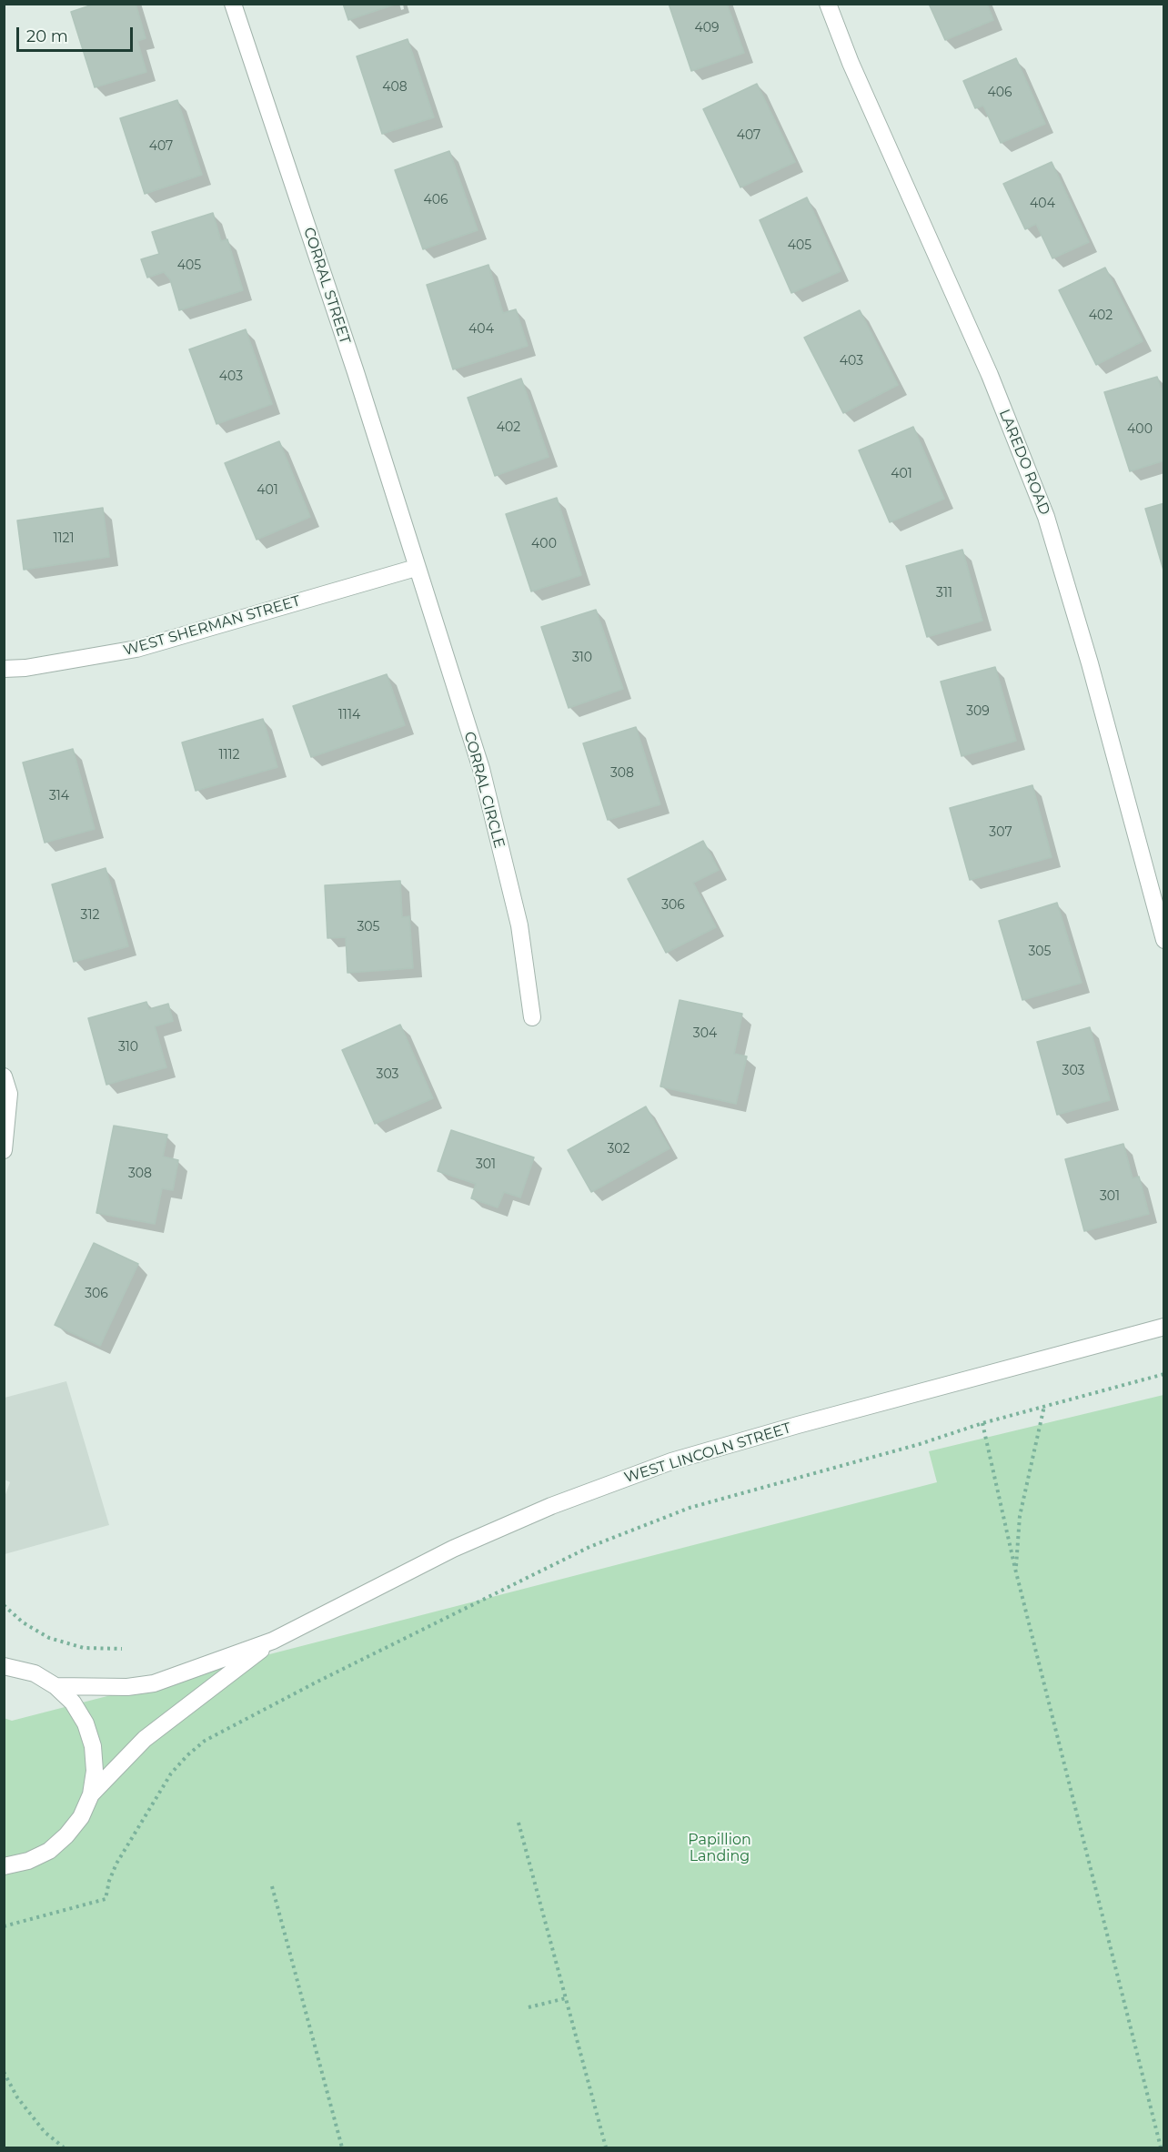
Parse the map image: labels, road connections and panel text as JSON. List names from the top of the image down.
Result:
{
  "streets": {
    "street": [
      "CORRAL STREET",
      "LAREDO ROAD",
      "WEST SHERMAN STREET",
      "CORRAL CIRCLE",
      "WEST LINCOLN STREET"
    ]
  },
  "crossings": [
    ["CORRAL STREET", "WEST SHERMAN STREET"],
    ["CORRAL STREET", "CORRAL CIRCLE"],
    ["WEST SHERMAN STREET", "CORRAL CIRCLE"]
  ],
  "parks": ["Papillion Landing"],
  "house_numbers": [
    "409",
    "408",
    "406",
    "407",
    "407",
    "406",
    "404",
    "405",
    "405",
    "402",
    "404",
    "403",
    "403",
    "402",
    "400",
    "401",
    "401",
    "1121",
    "400",
    "311",
    "310",
    "309",
    "1114",
    "1112",
    "308",
    "314",
    "307",
    "306",
    "312",
    "305",
    "305",
    "304",
    "310",
    "303",
    "303",
    "302",
    "301",
    "308",
    "301",
    "306"
  ],
  "scale_bar": "20 m"
}
